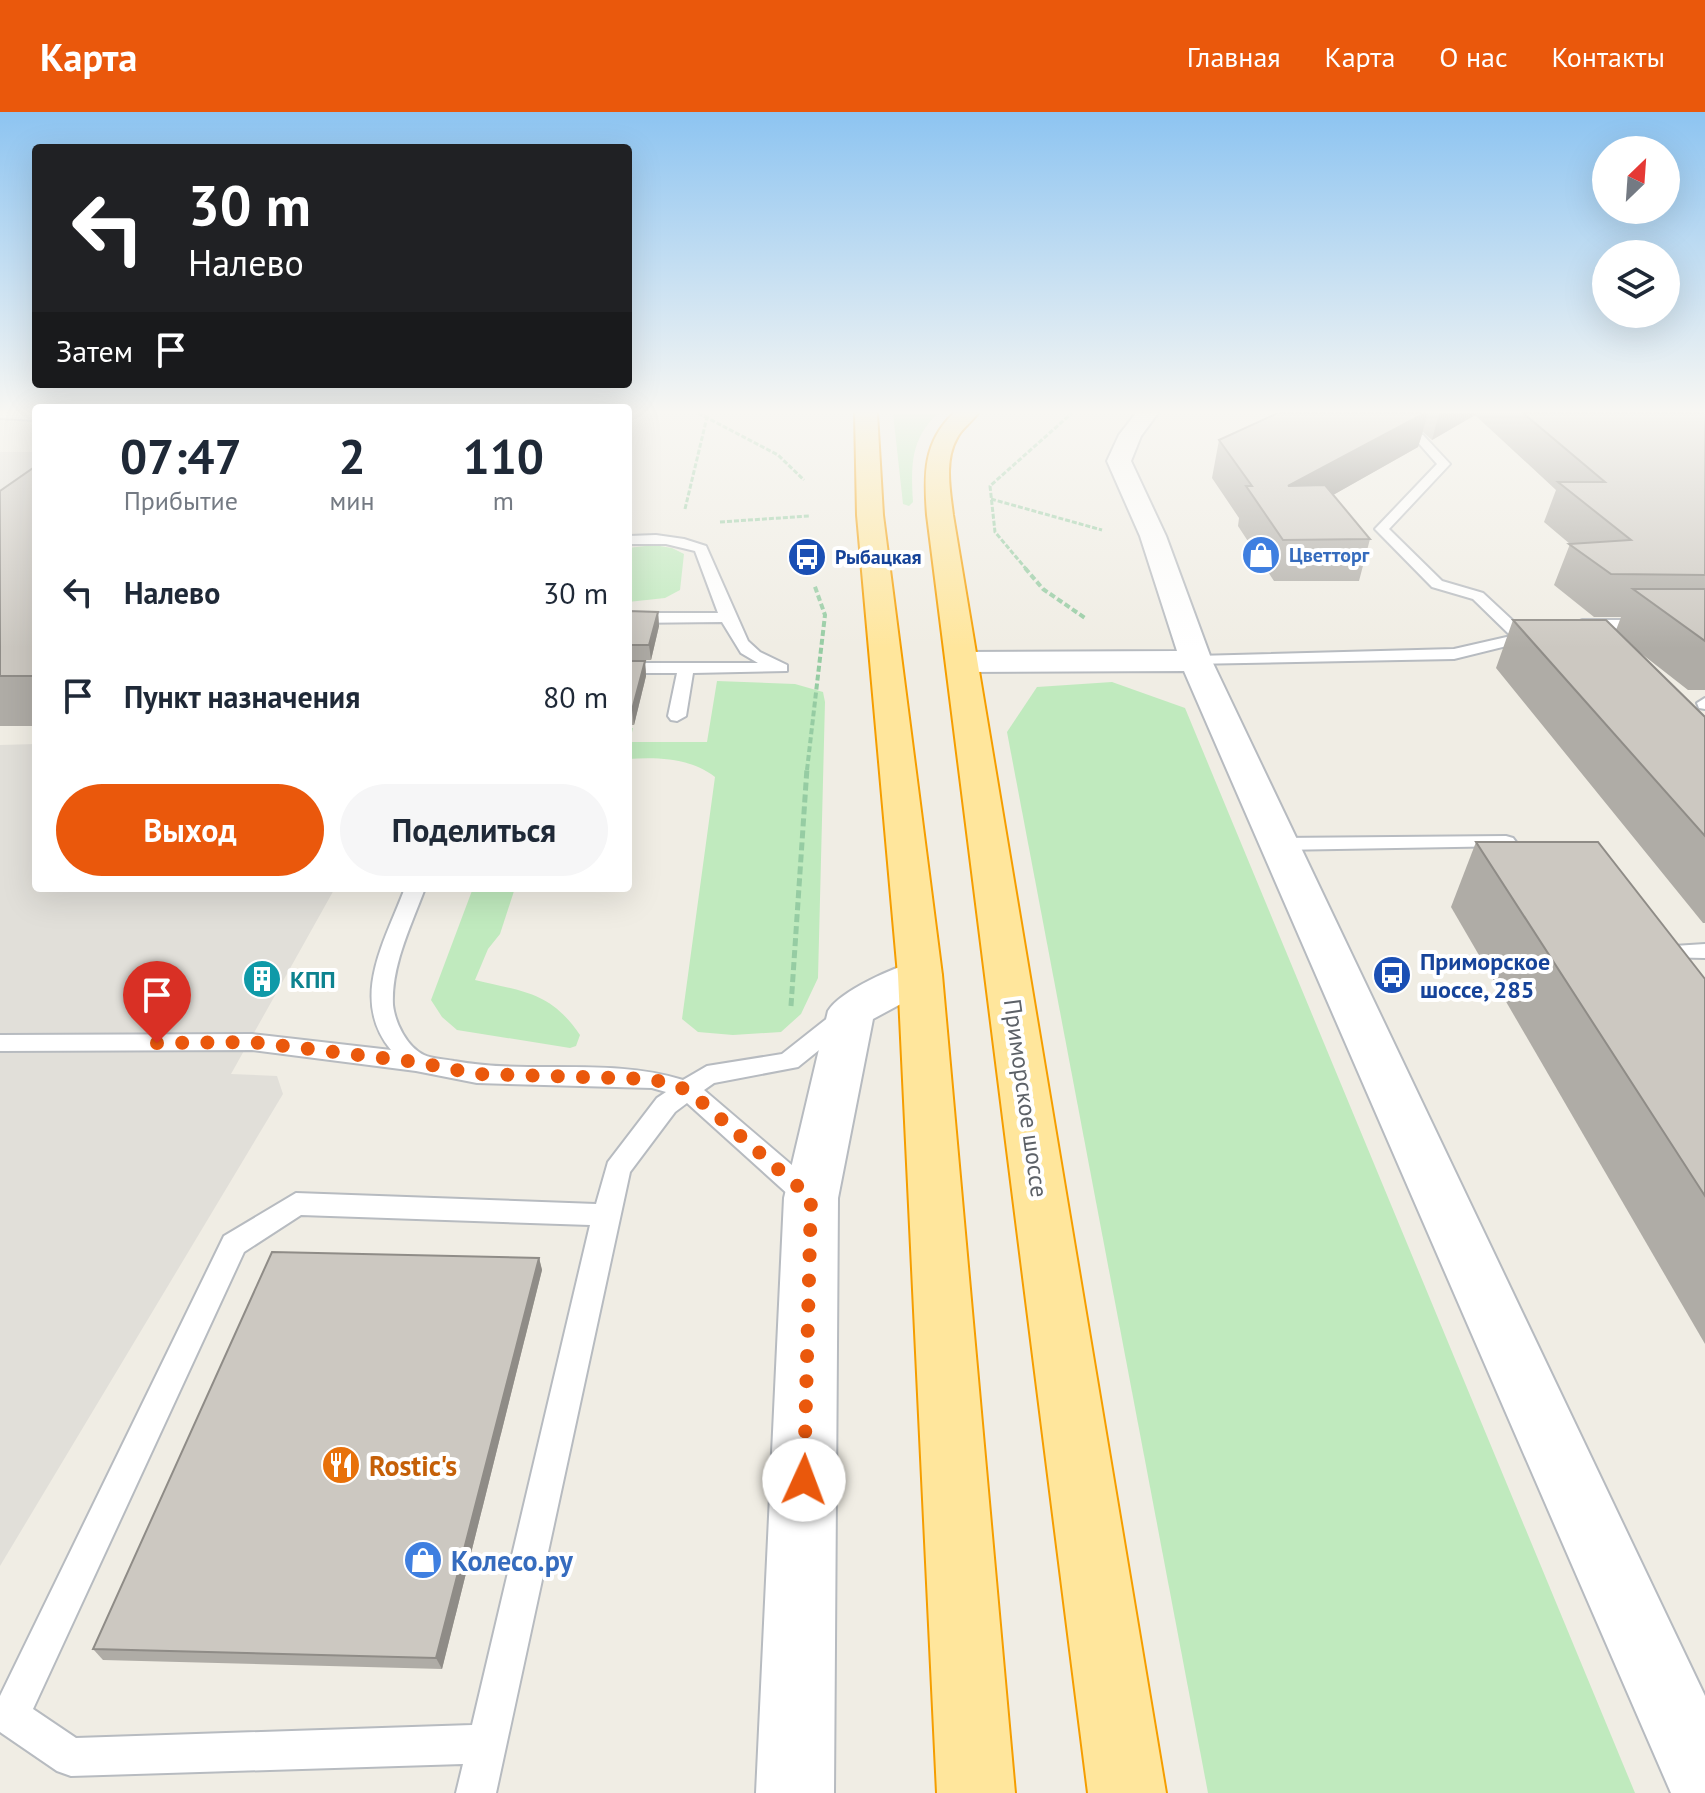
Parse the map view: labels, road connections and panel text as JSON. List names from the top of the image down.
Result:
{
  "streets": {
    "highway": ["Приморское шоссе"]
  },
  "places": {
    "shop": ["Цветторг", "Колесо.ру"],
    "bus stop": ["Рыбацкая", "Приморское шоссе, 285"],
    "building": ["КПП"],
    "restaurant": ["Rostic's"]
  },
  "north": "top right",
  "page": {
    "header": "Карта",
    "nav": [
      "Главная",
      "Карта",
      "О нас",
      "Контакты"
    ],
    "turn": ["30 m", "Налево"],
    "then": "Затем",
    "eta": [
      "07:47",
      "Прибытие",
      "2",
      "мин",
      "110",
      "m"
    ],
    "list": [
      {
        "name": "Налево",
        "value": "30 m"
      },
      {
        "name": "Пункт назначения",
        "value": "80 m"
      }
    ],
    "buttons": ["Выход", "Поделиться"]
  }
}
